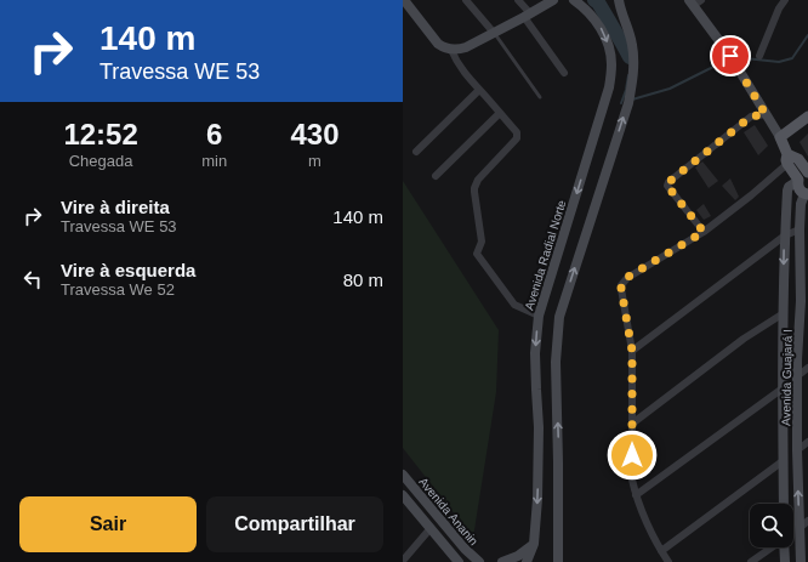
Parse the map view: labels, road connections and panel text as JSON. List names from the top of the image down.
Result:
{
  "streets": {
    "main road": ["Avenida Radial Norte", "Avenida Guajará I", "Avenida Ananin"]
  },
  "page": {
    "turn": ["140 m", "Travessa WE 53"],
    "eta": [
      "12:52",
      "Chegada",
      "6",
      "min",
      "430",
      "m"
    ],
    "list": [
      {
        "name": "Vire à direita",
        "note": "Travessa WE 53",
        "value": "140 m"
      },
      {
        "name": "Vire à esquerda",
        "note": "Travessa We 52",
        "value": "80 m"
      }
    ],
    "buttons": ["Sair", "Compartilhar"]
  }
}
